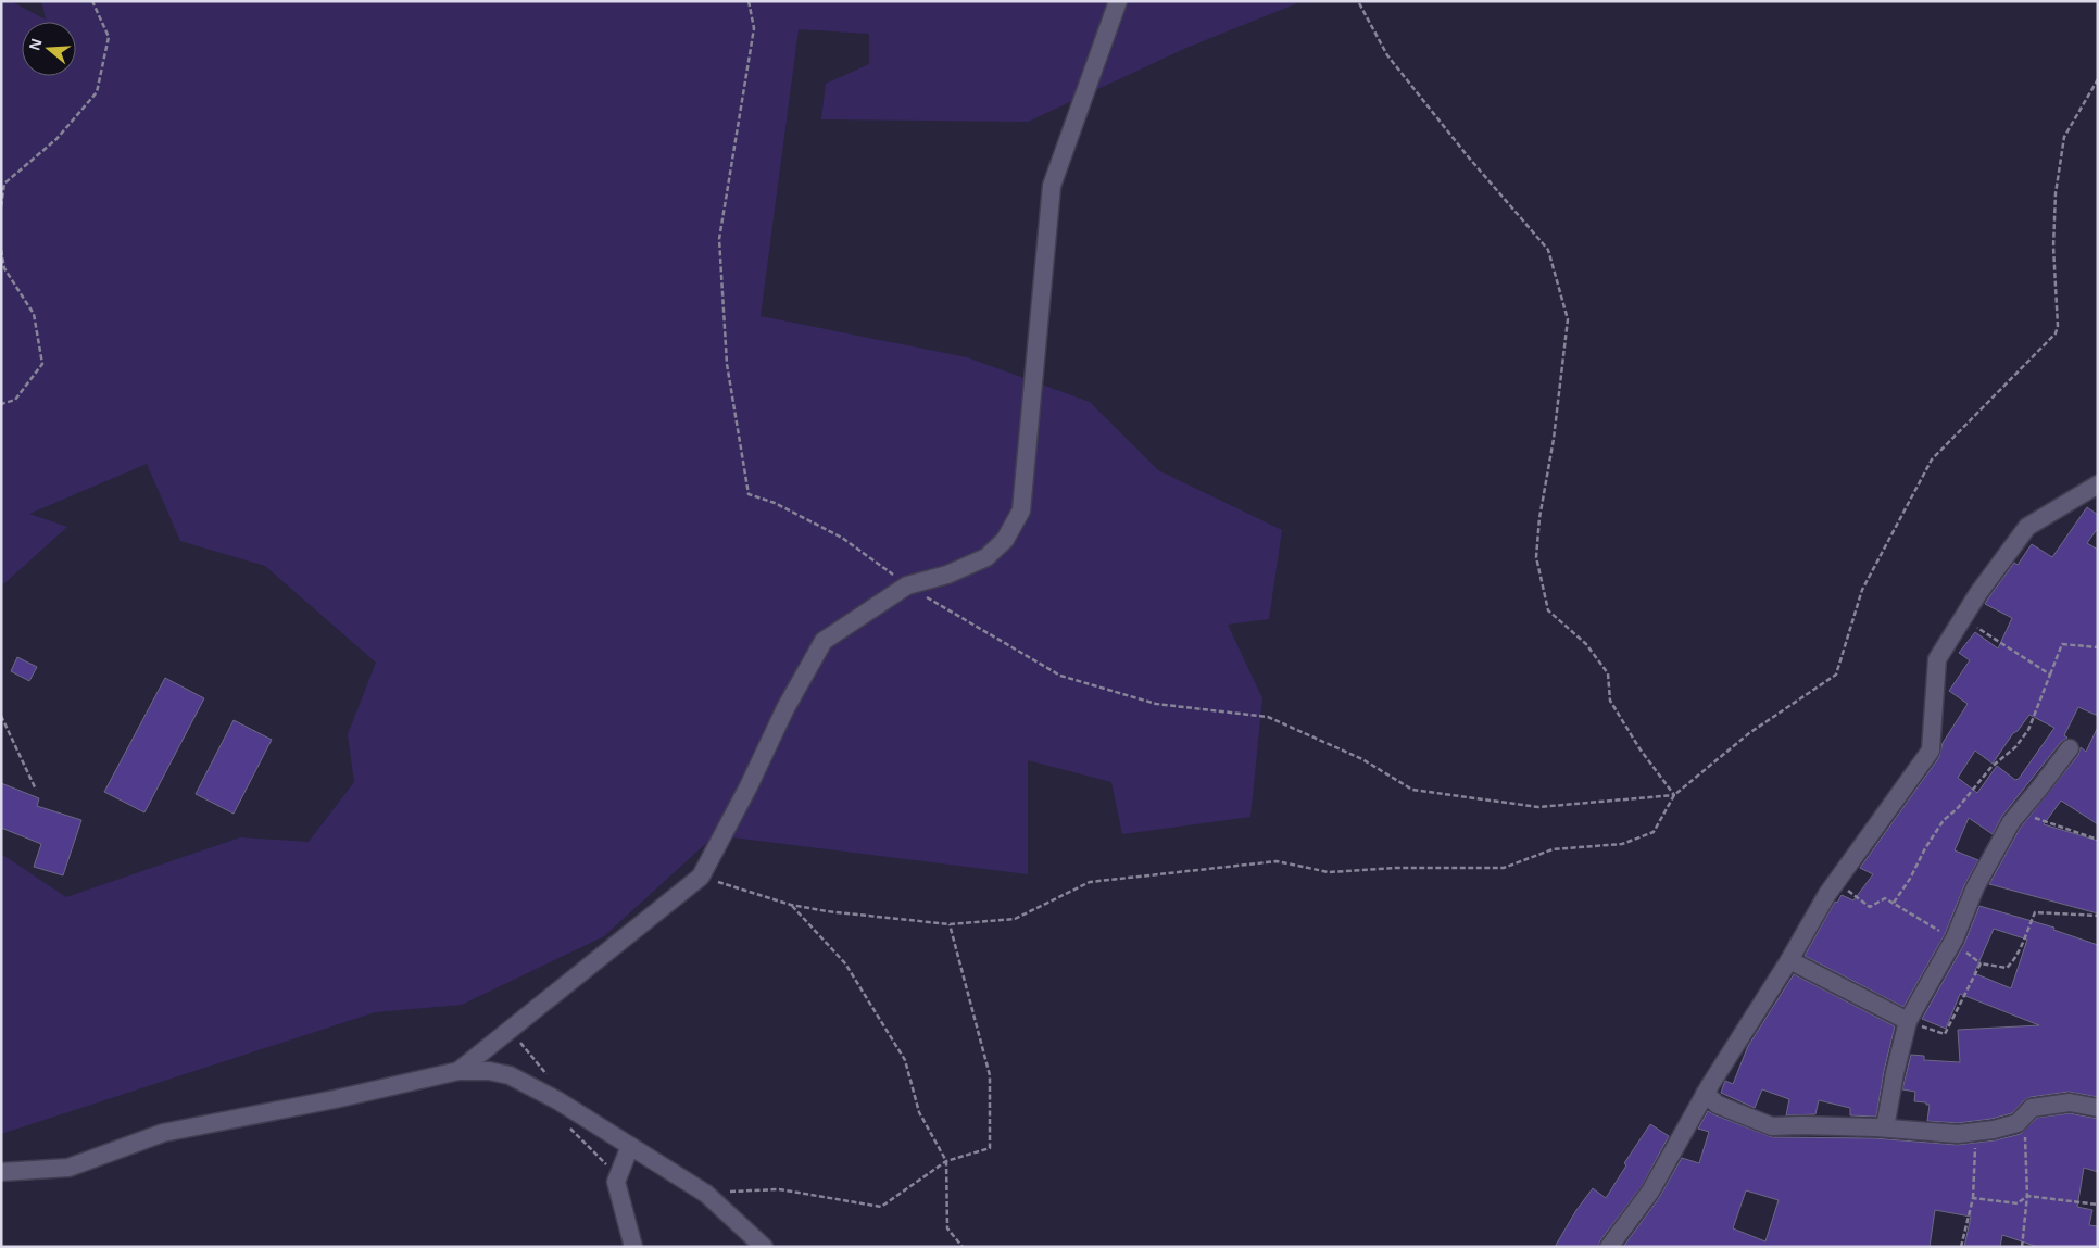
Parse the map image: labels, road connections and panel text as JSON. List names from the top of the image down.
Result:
{
  "north": "left"
}
